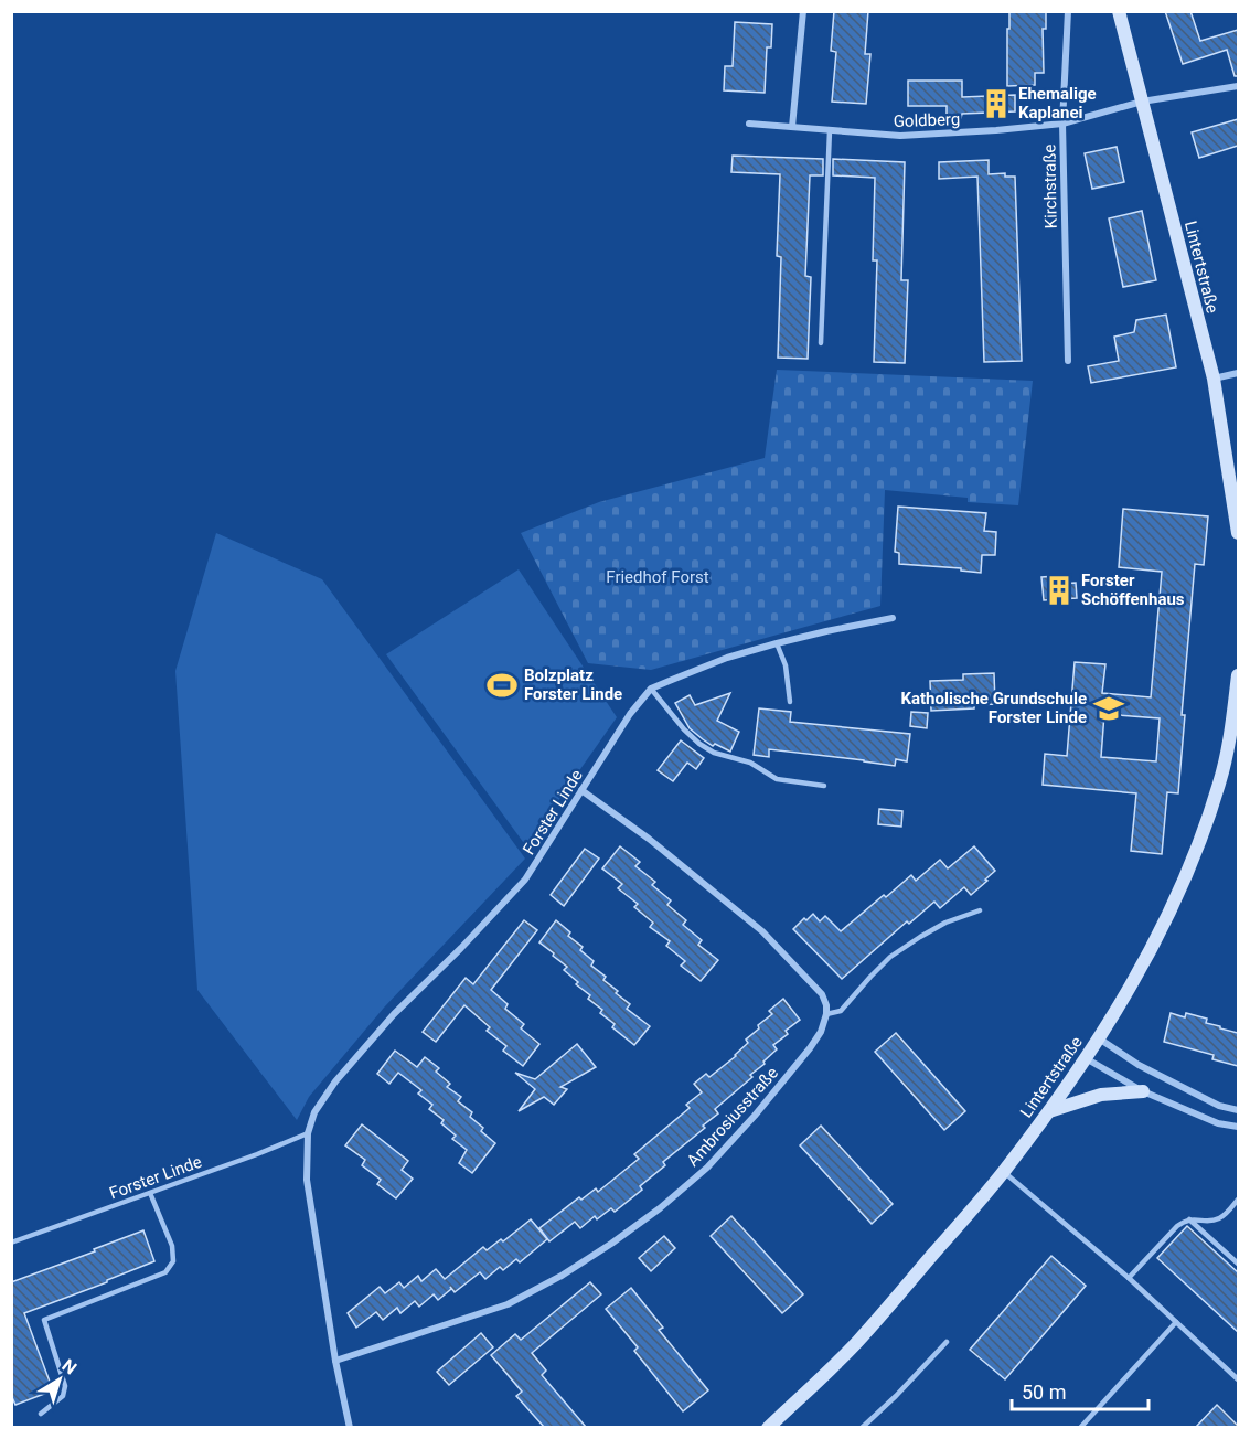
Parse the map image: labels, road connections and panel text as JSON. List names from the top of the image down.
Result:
{
  "streets": {
    "main road": ["Lintertstraße"],
    "street": [
      "Goldberg",
      "Kirchstraße",
      "Forster Linde",
      "Ambrosiusstraße"
    ]
  },
  "crossings": [
    ["Goldberg", "Kirchstraße"],
    ["Goldberg", "Lintertstraße"],
    ["Forster Linde", "Ambrosiusstraße"]
  ],
  "parks": ["Friedhof Forst"],
  "places": {
    "building": ["Ehemalige Kaplanei", "Forster Schöffenhaus"],
    "sports": ["Bolzplatz Forster Linde"],
    "school or university": ["Katholische Grundschule Forster Linde"]
  },
  "scale_bar": "50 m",
  "north": "top right"
}
